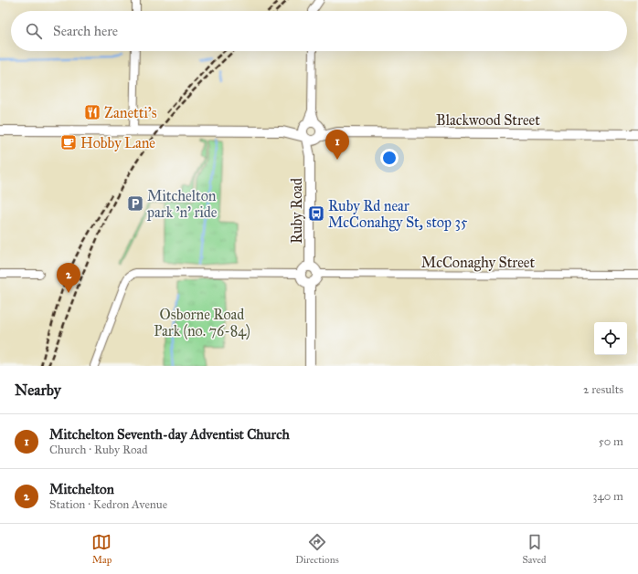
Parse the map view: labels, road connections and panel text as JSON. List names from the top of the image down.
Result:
{
  "streets": {
    "street": ["Blackwood Street", "Ruby Road", "McConaghy Street"]
  },
  "crossings": [
    ["Blackwood Street", "Ruby Road"],
    ["Ruby Road", "McConaghy Street"]
  ],
  "parks": ["Osborne Road Park (no. 76-84)"],
  "places": {
    "restaurant": ["Zanetti's"],
    "cafe": ["Hobby Lane"],
    "parking": ["Mitchelton park 'n' ride"],
    "bus stop": ["Ruby Rd near McConahgy St, stop 35"]
  },
  "page": {
    "search": "Search here",
    "pins": ["1", "2"],
    "heading": ["Nearby", "2 results"],
    "list": [
      {
        "mark": "1",
        "name": "Mitchelton Seventh-day Adventist Church",
        "note": "Church · Ruby Road",
        "value": "50 m"
      },
      {
        "mark": "2",
        "name": "Mitchelton",
        "note": "Station · Kedron Avenue",
        "value": "340 m"
      }
    ],
    "nav": ["Map", "Directions", "Saved"]
  }
}
